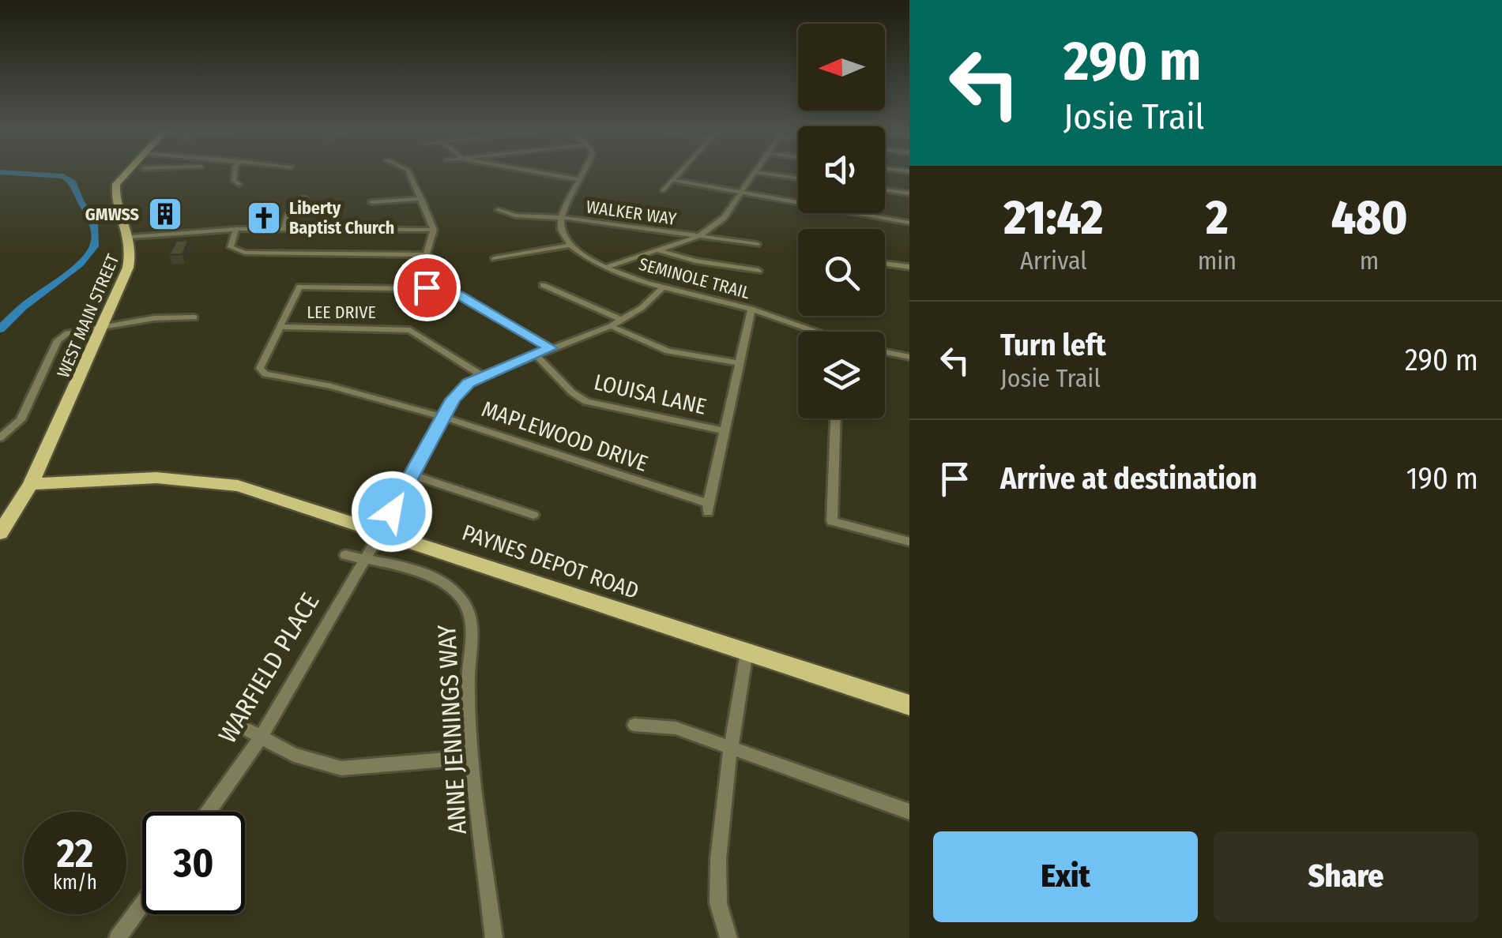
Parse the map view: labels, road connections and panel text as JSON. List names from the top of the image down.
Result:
{
  "streets": {
    "main road": ["WEST MAIN STREET", "PAYNES DEPOT ROAD"],
    "street": [
      "WALKER WAY",
      "SEMINOLE TRAIL",
      "LEE DRIVE",
      "LOUISA LANE",
      "MAPLEWOOD DRIVE",
      "WARFIELD PLACE",
      "ANNE JENNINGS WAY"
    ]
  },
  "crossings": [
    ["SEMINOLE TRAIL", "WARFIELD PLACE"],
    ["LEE DRIVE", "MAPLEWOOD DRIVE"],
    ["LEE DRIVE", "WARFIELD PLACE"],
    ["WEST MAIN STREET", "PAYNES DEPOT ROAD"],
    ["LOUISA LANE", "MAPLEWOOD DRIVE"],
    ["LOUISA LANE", "WARFIELD PLACE"],
    ["MAPLEWOOD DRIVE", "WARFIELD PLACE"],
    ["PAYNES DEPOT ROAD", "WARFIELD PLACE"],
    ["WARFIELD PLACE", "ANNE JENNINGS WAY"]
  ],
  "places": {
    "building": ["GMWSS"],
    "church": ["Liberty Baptist Church"]
  },
  "north": "left",
  "page": {
    "turn": ["290 m", "Josie Trail"],
    "eta": [
      "21:42",
      "Arrival",
      "2",
      "min",
      "480",
      "m"
    ],
    "list": [
      {
        "name": "Turn left",
        "note": "Josie Trail",
        "value": "290 m"
      },
      {
        "name": "Arrive at destination",
        "value": "190 m"
      }
    ],
    "speed": "22 km/h",
    "limit": "30",
    "buttons": ["Exit", "Share"]
  }
}
